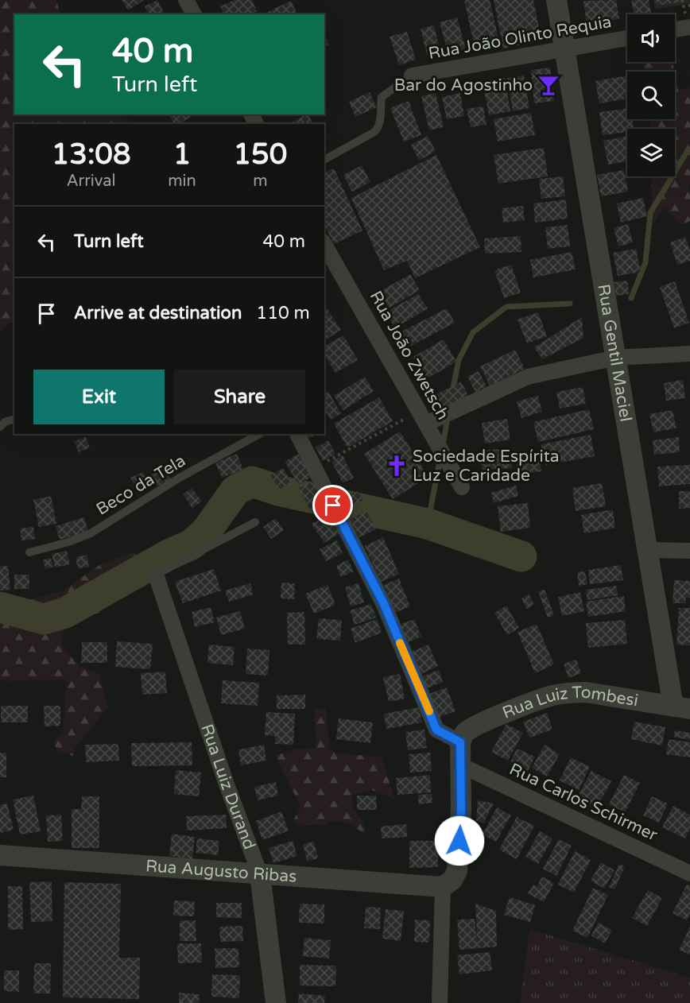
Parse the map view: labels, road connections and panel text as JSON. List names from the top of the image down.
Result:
{
  "streets": {
    "street": [
      "Rua João Olinto Requia",
      "Rua Gentil Maciel",
      "Rua João Zwetsch",
      "Rua Luiz Tombesi",
      "Rua Luiz Durand",
      "Rua Carlos Schirmer",
      "Rua Augusto Ribas"
    ],
    "lane": ["Beco da Tela"]
  },
  "crossings": [
    ["Rua João Olinto Requia", "Rua Gentil Maciel"],
    ["Rua Gentil Maciel", "Rua Luiz Tombesi"],
    ["Rua Luiz Durand", "Rua Augusto Ribas"]
  ],
  "places": {
    "bar": ["Bar do Agostinho"],
    "church": ["Sociedade Espírita Luz e Caridade"]
  },
  "page": {
    "turn": ["40 m", "Turn left"],
    "eta": [
      "13:08",
      "Arrival",
      "1",
      "min",
      "150",
      "m"
    ],
    "list": [
      {
        "name": "Turn left",
        "value": "40 m"
      },
      {
        "name": "Arrive at destination",
        "value": "110 m"
      }
    ],
    "buttons": ["Exit", "Share"]
  }
}
